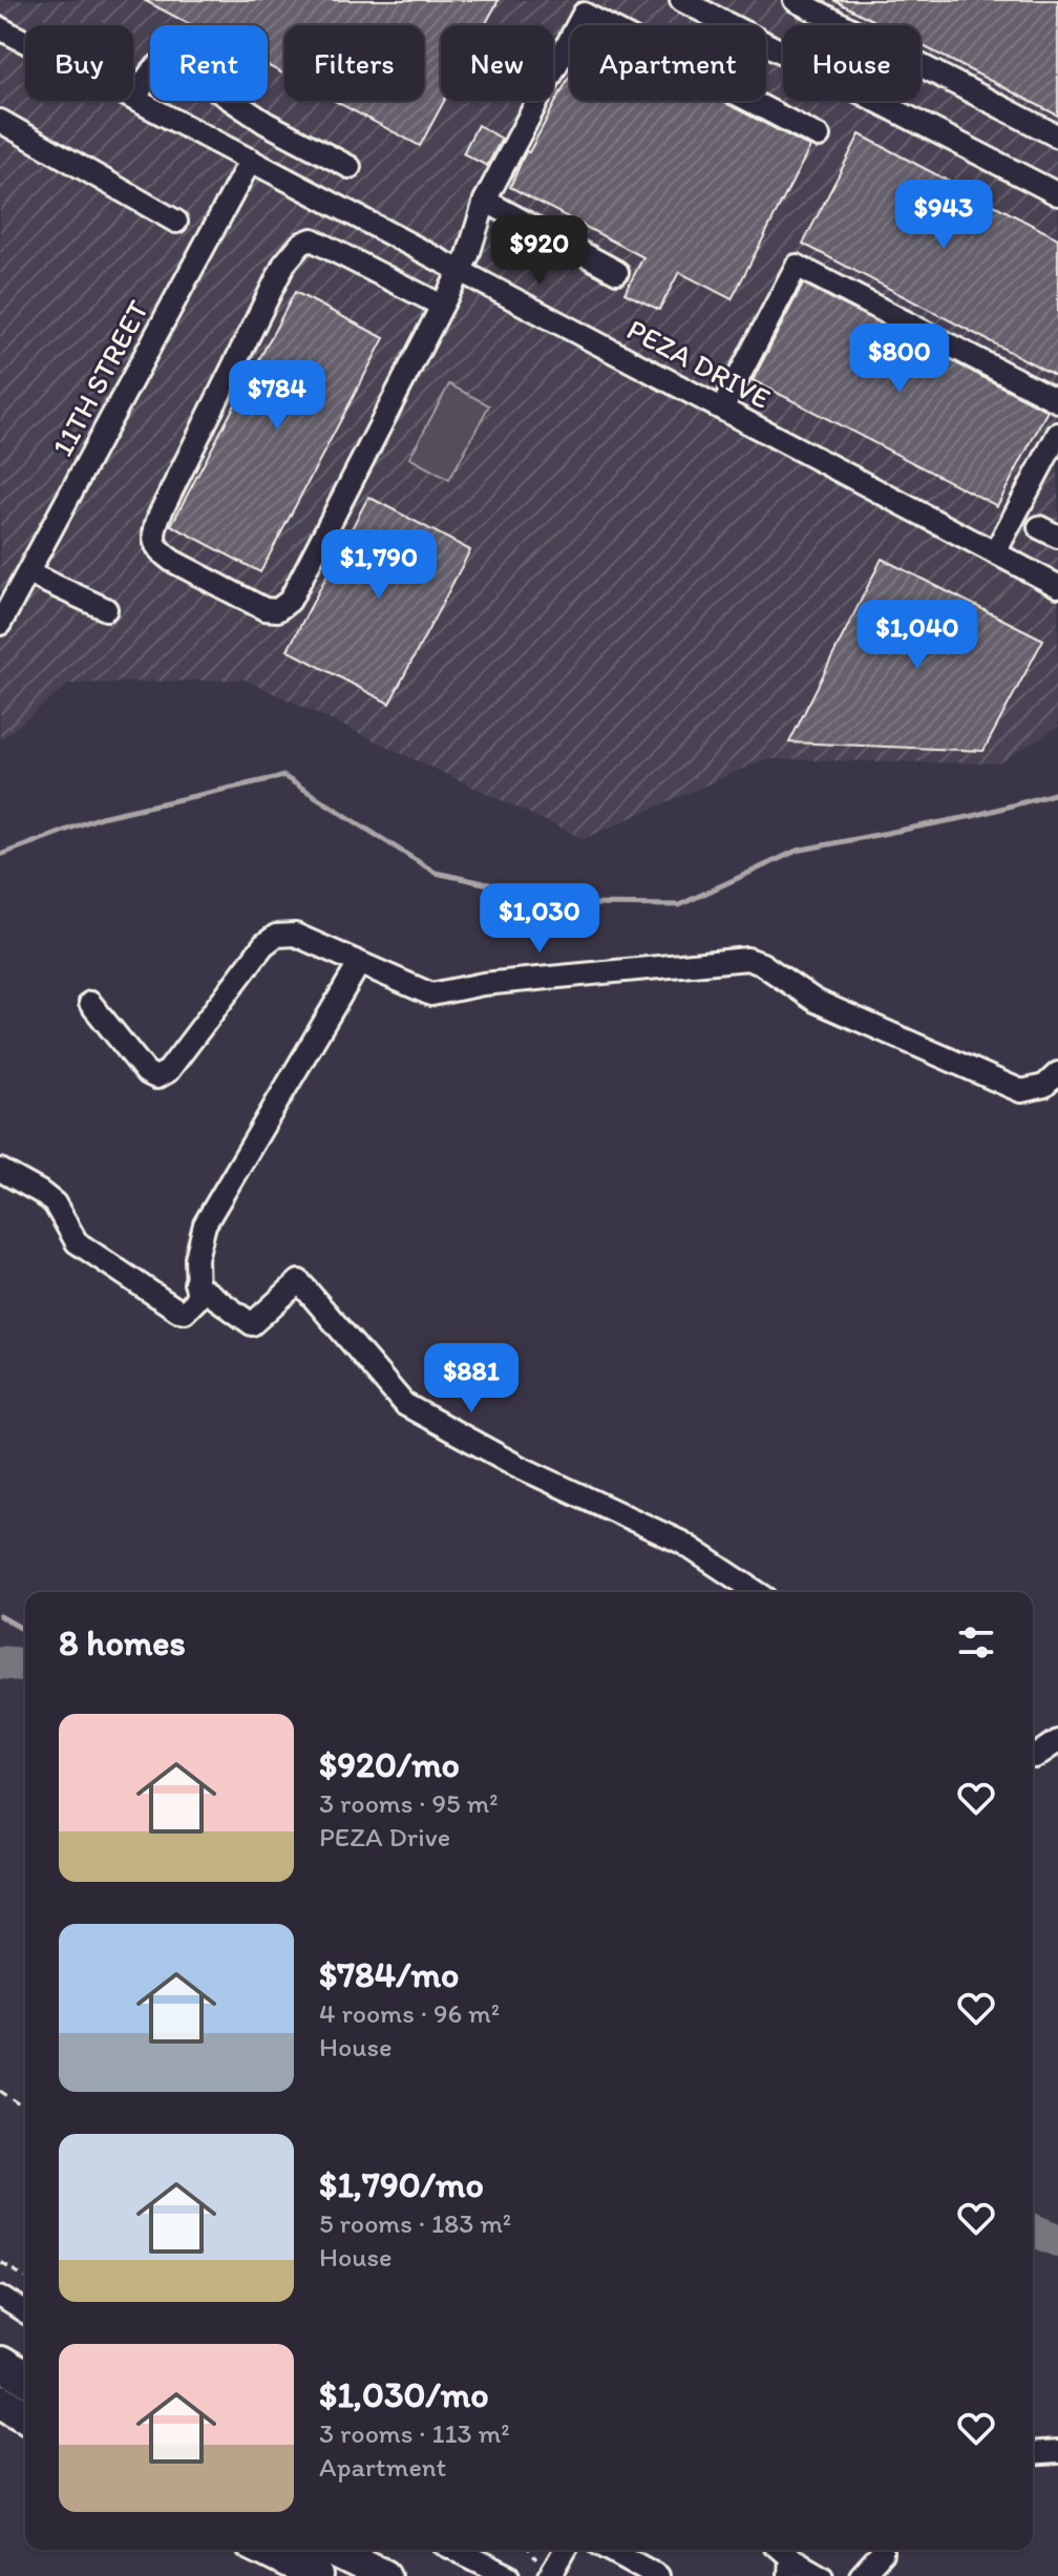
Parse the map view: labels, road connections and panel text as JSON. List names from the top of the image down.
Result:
{
  "streets": {
    "street": ["PEZA DRIVE", "11TH STREET"]
  },
  "crossings": [
    ["PEZA DRIVE", "11TH STREET"]
  ],
  "page": {
    "chip": [
      "Buy",
      "Rent",
      "Filters",
      "New",
      "Apartment",
      "House"
    ],
    "price": [
      "$943",
      "$920",
      "$800",
      "$784",
      "$1,790",
      "$1,040",
      "$1,030",
      "$881"
    ],
    "heading": "8 homes",
    "list": [
      {
        "name": "$920/mo",
        "note": "3 rooms · 95 m² · PEZA Drive"
      },
      {
        "name": "$784/mo",
        "note": "4 rooms · 96 m² · House"
      },
      {
        "name": "$1,790/mo",
        "note": "5 rooms · 183 m² · House"
      },
      {
        "name": "$1,030/mo",
        "note": "3 rooms · 113 m² · Apartment"
      }
    ]
  }
}
